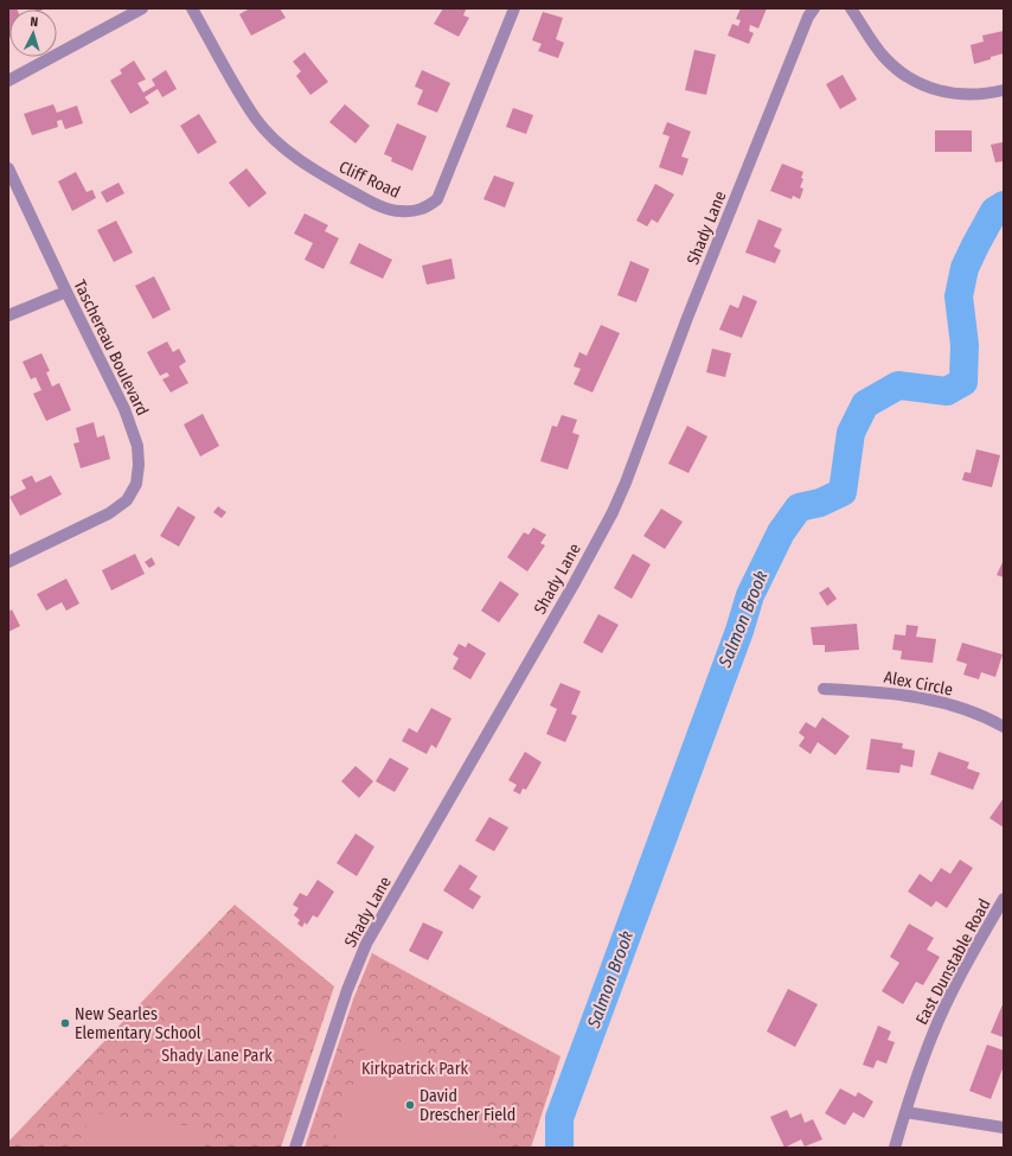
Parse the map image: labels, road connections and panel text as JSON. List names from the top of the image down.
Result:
{
  "streets": {
    "street": [
      "Cliff Road",
      "Shady Lane",
      "Taschereau Boulevard",
      "Alex Circle",
      "East Dunstable Road"
    ]
  },
  "water": ["Salmon Brook"],
  "parks": ["Shady Lane Park", "Kirkpatrick Park"],
  "places": ["New Searles Elementary School", "David Drescher Field"],
  "north": "top"
}
